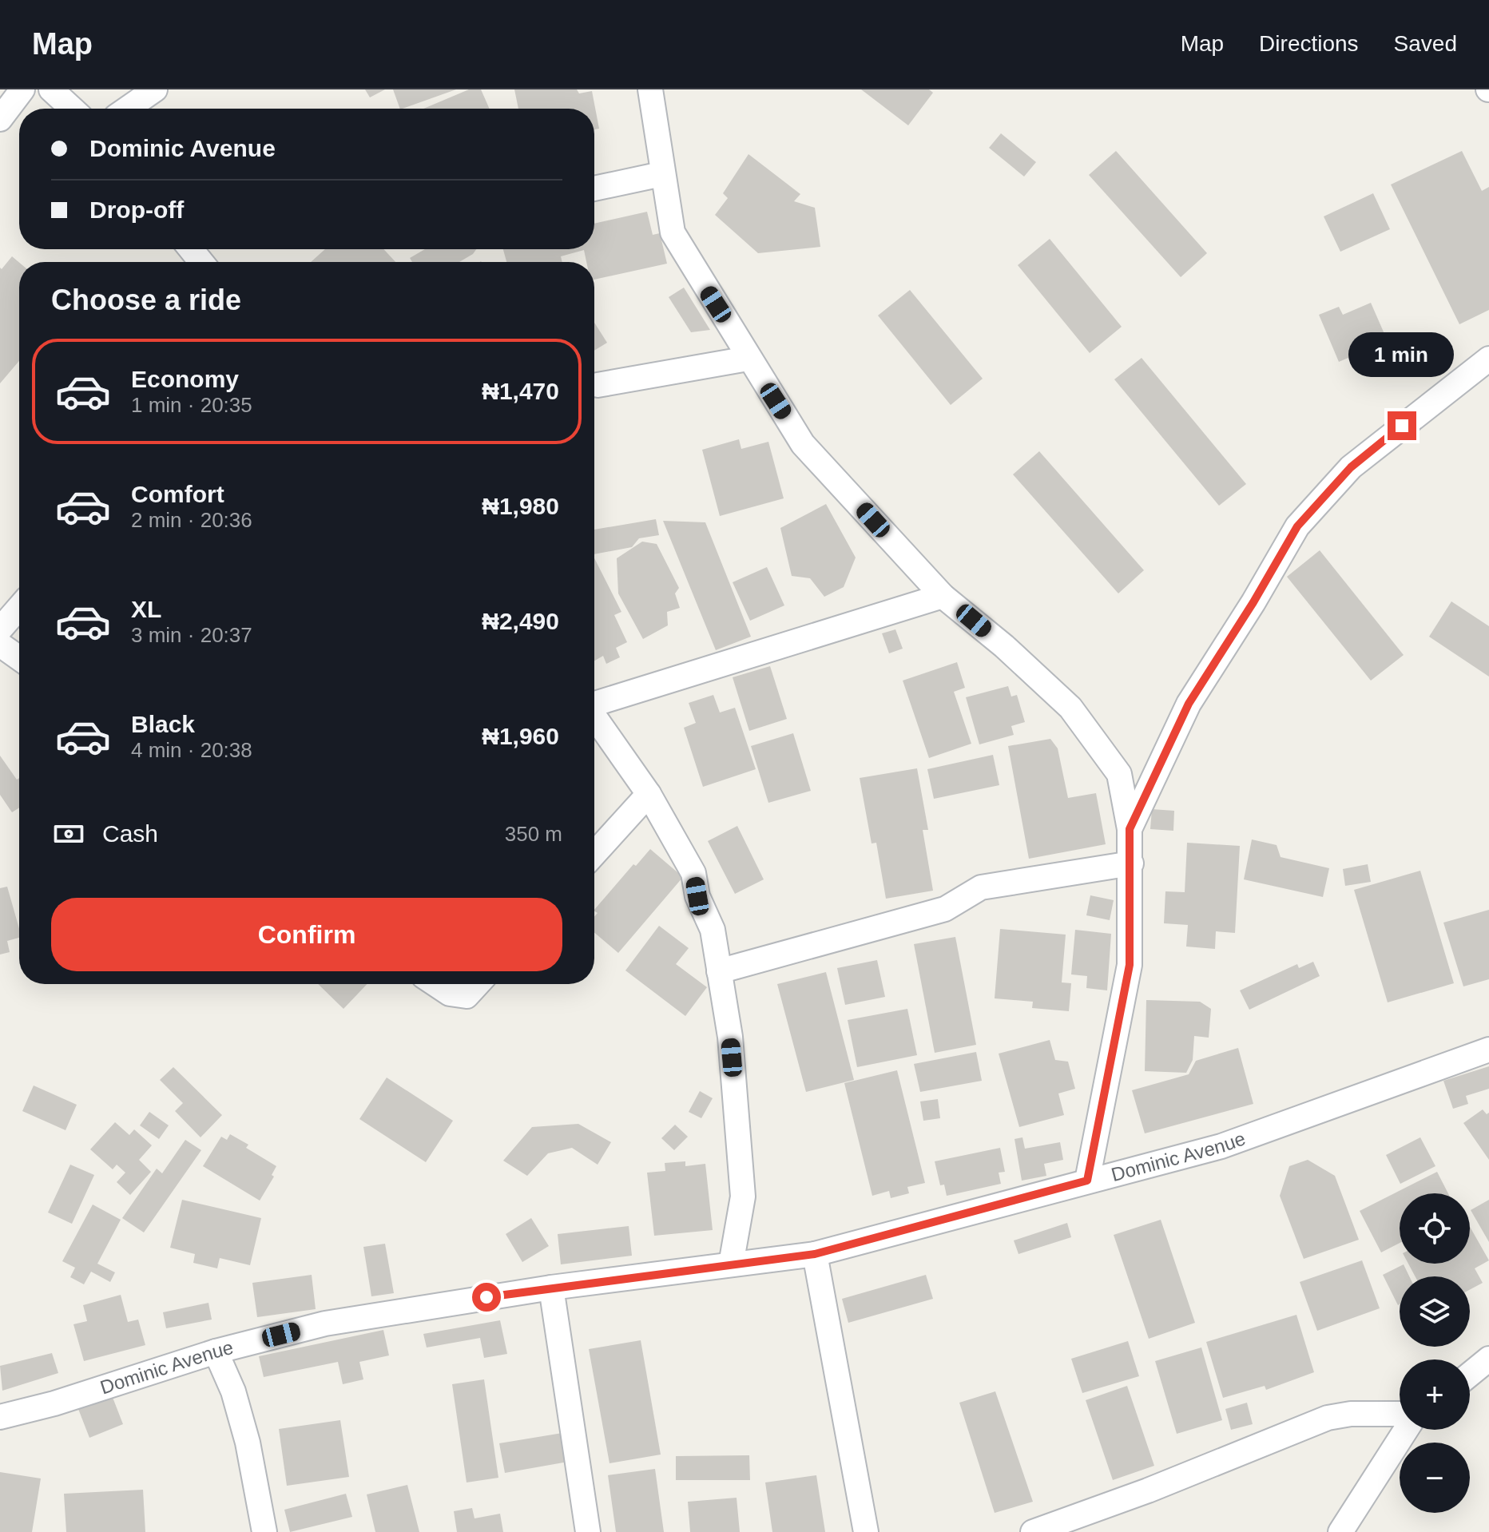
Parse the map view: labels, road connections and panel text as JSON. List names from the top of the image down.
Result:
{
  "streets": {
    "street": ["Dominic Avenue"]
  },
  "page": {
    "header": "Map",
    "nav": ["Map", "Directions", "Saved"],
    "banner": ["Dominic Avenue", "Drop-off"],
    "heading": "Choose a ride",
    "bubble": "1 min",
    "list": [
      {
        "name": "Economy",
        "note": "1 min · 20:35",
        "value": "₦1,470"
      },
      {
        "name": "Comfort",
        "note": "2 min · 20:36",
        "value": "₦1,980"
      },
      {
        "name": "XL",
        "note": "3 min · 20:37",
        "value": "₦2,490"
      },
      {
        "name": "Black",
        "note": "4 min · 20:38",
        "value": "₦1,960"
      }
    ],
    "pay": ["Cash", "350 m"],
    "buttons": "Confirm",
    "map_buttons": ["+", "−"]
  }
}
